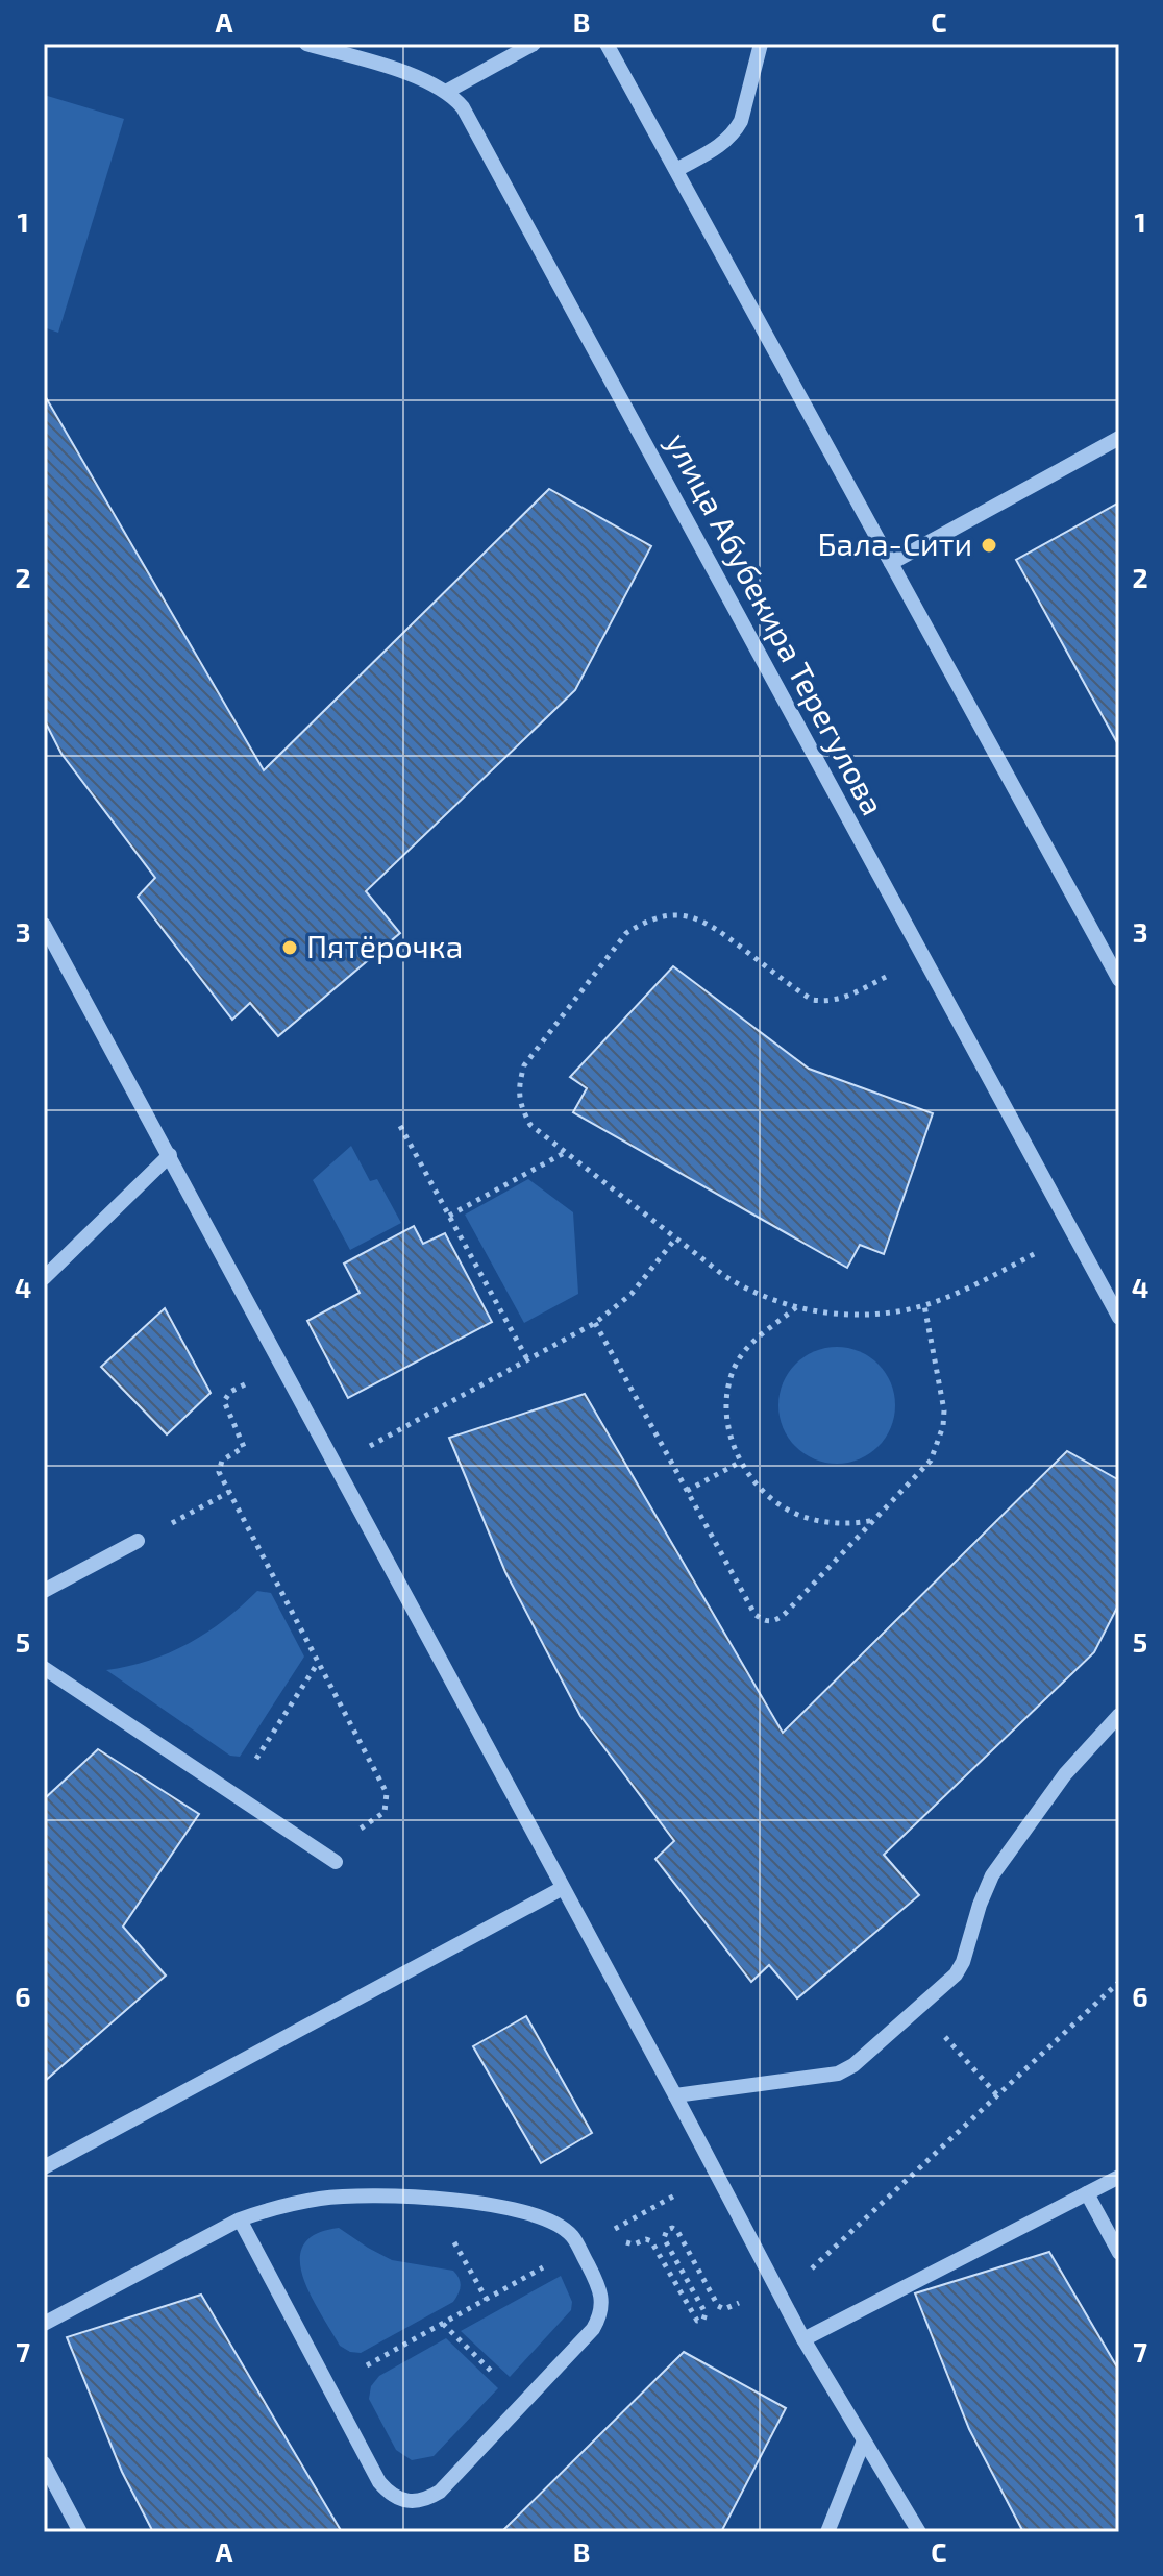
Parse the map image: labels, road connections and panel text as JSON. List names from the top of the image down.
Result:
{
  "streets": {
    "street": ["улица Абубекира Терегулова"]
  },
  "places": ["Бала-Сити", "Пятёрочка"],
  "grid": {
    "columns": ["A", "B", "C"],
    "rows": [
      "1",
      "2",
      "3",
      "4",
      "5",
      "6",
      "7"
    ]
  }
}
